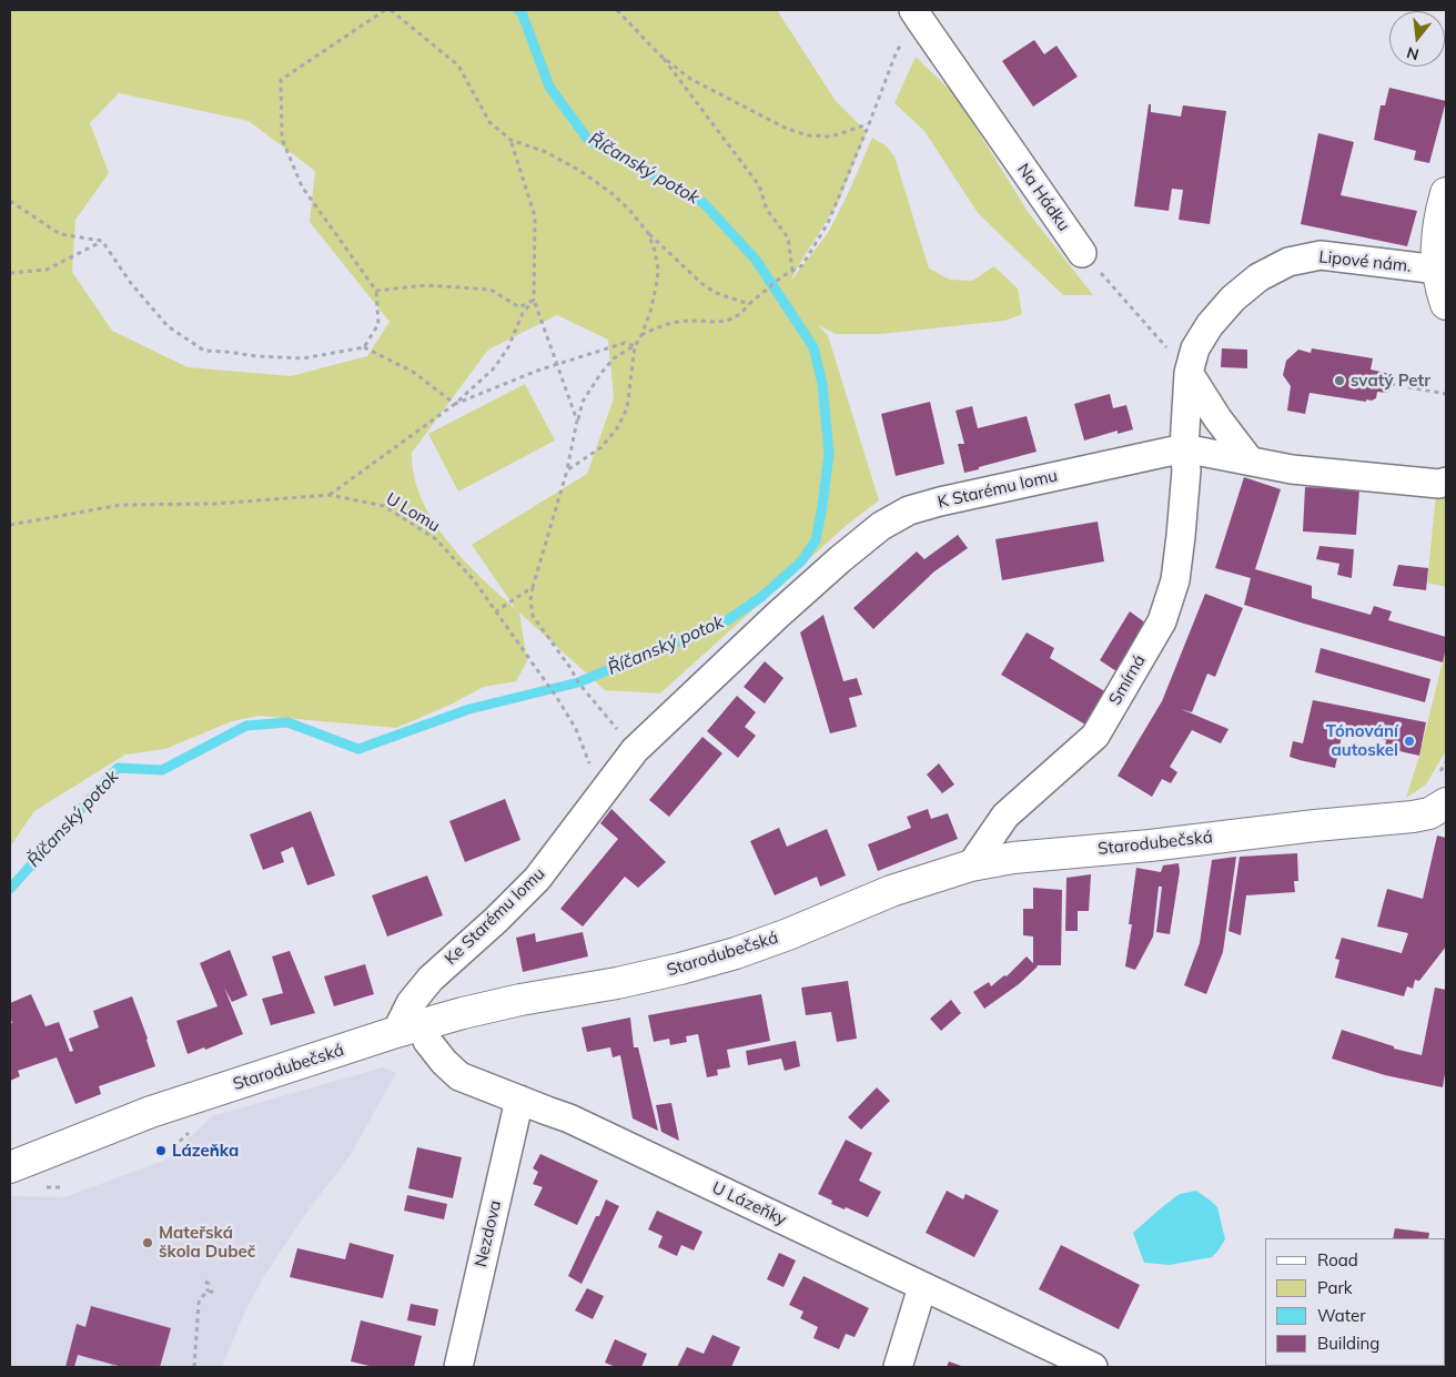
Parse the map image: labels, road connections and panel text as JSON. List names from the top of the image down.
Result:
{
  "streets": {
    "street": [
      "Na Hádku",
      "Lipové nám.",
      "K Starému lomu",
      "Smírná",
      "Starodubečská",
      "Ke Starému lomu",
      "U Lázeňky",
      "Nezdova"
    ],
    "path": ["U Lomu"]
  },
  "crossings": [
    ["Lipové nám.", "K Starému lomu"],
    ["Lipové nám.", "Smírná"],
    ["K Starému lomu", "Smírná"],
    ["K Starému lomu", "Ke Starému lomu"],
    ["U Lomu", "Ke Starému lomu"],
    ["Smírná", "Starodubečská"],
    ["Starodubečská", "Ke Starému lomu"],
    ["Starodubečská", "U Lázeňky"],
    ["Ke Starému lomu", "U Lázeňky"],
    ["U Lázeňky", "Nezdova"]
  ],
  "water": ["Říčanský potok"],
  "places": [
    "svatý Petr",
    "Tónování autoskel",
    "Lázeňka",
    "Mateřská škola Dubeč"
  ],
  "legend": [
    "Road",
    "Park",
    "Water",
    "Building"
  ],
  "north": "bottom"
}
